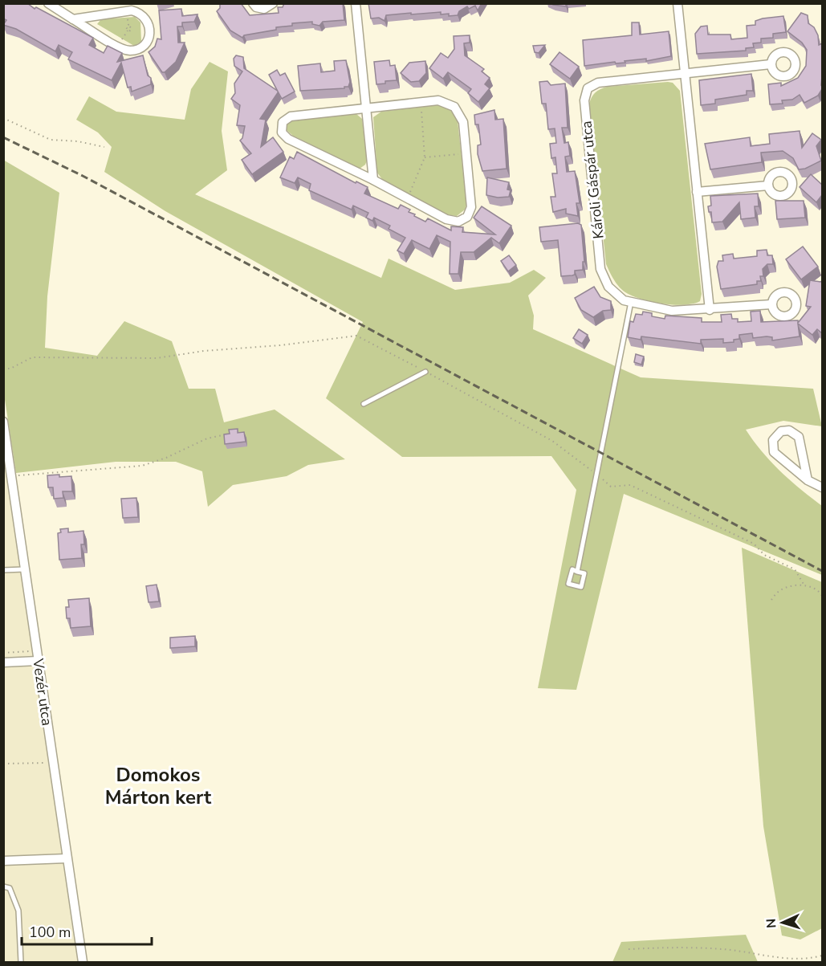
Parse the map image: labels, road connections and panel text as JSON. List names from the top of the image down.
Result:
{
  "streets": {
    "street": ["Károli Gáspár utca", "Vezér utca"]
  },
  "districts": ["Domokos Márton kert"],
  "scale_bar": "100 m",
  "north": "left"
}
